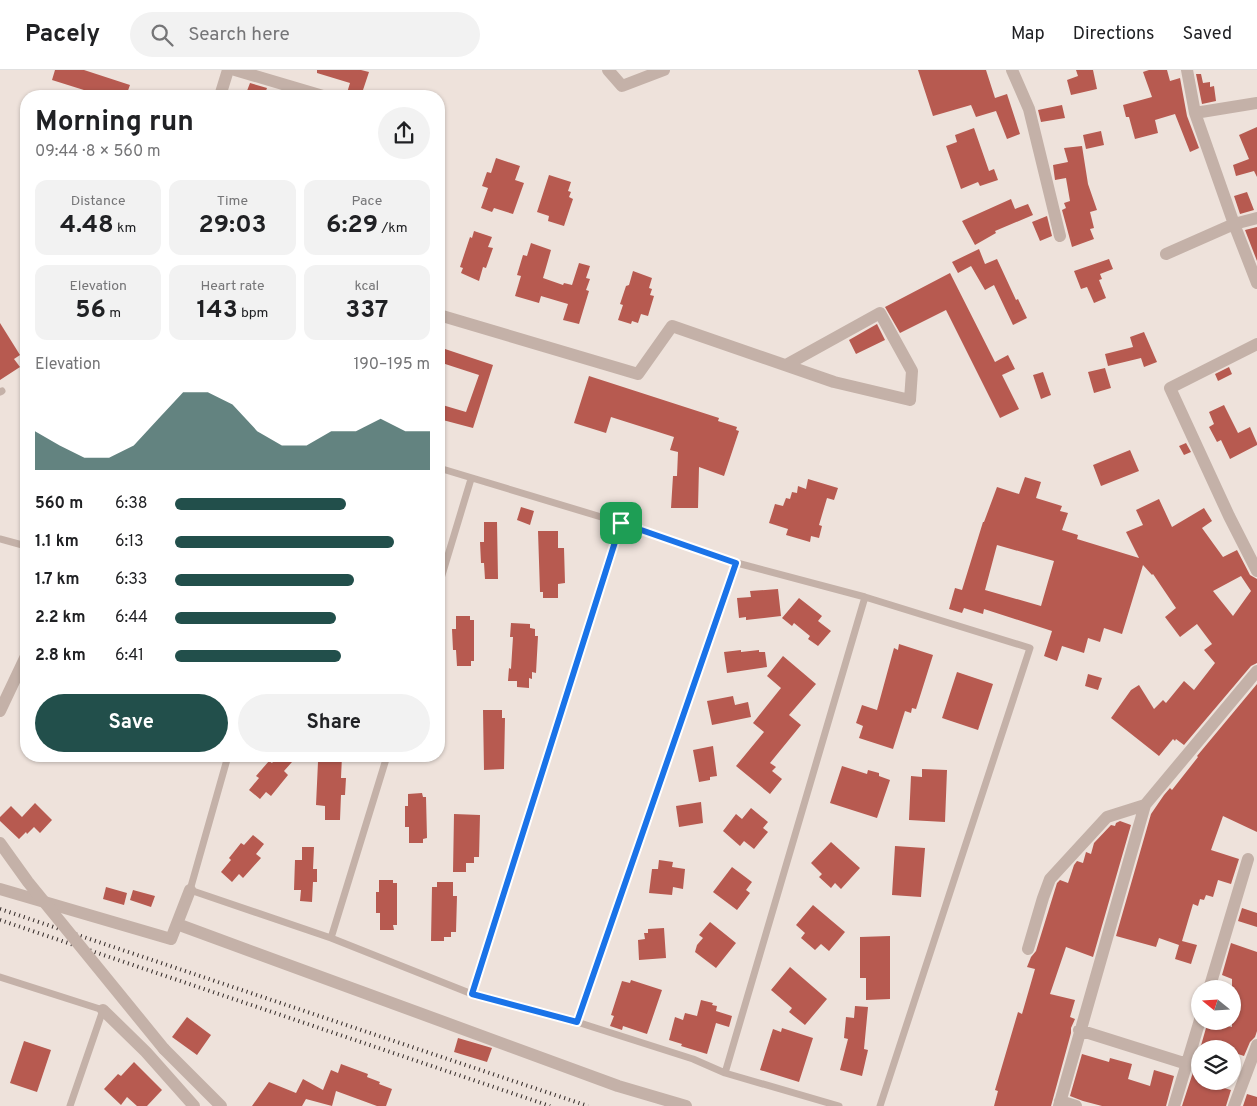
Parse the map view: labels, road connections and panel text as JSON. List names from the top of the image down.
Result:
{
  "north": "left",
  "page": {
    "header": "Pacely",
    "search": "Search here",
    "nav": ["Map", "Directions", "Saved"],
    "heading": ["Morning run", "09:44 · 8 × 560 m"],
    "stats": [
      ["Distance", "4.48 km"],
      ["Time", "29:03"],
      ["Pace", "6:29 /km"],
      ["Elevation", "56 m"],
      ["Heart rate", "143 bpm"],
      ["kcal", "337"]
    ],
    "chart": ["Elevation", "190–195 m"],
    "list": [
      {
        "name": "560 m",
        "note": "6:38"
      },
      {
        "name": "1.1 km",
        "note": "6:13"
      },
      {
        "name": "1.7 km",
        "note": "6:33"
      },
      {
        "name": "2.2 km",
        "note": "6:44"
      },
      {
        "name": "2.8 km",
        "note": "6:41"
      }
    ],
    "buttons": ["Save", "Share"]
  }
}
